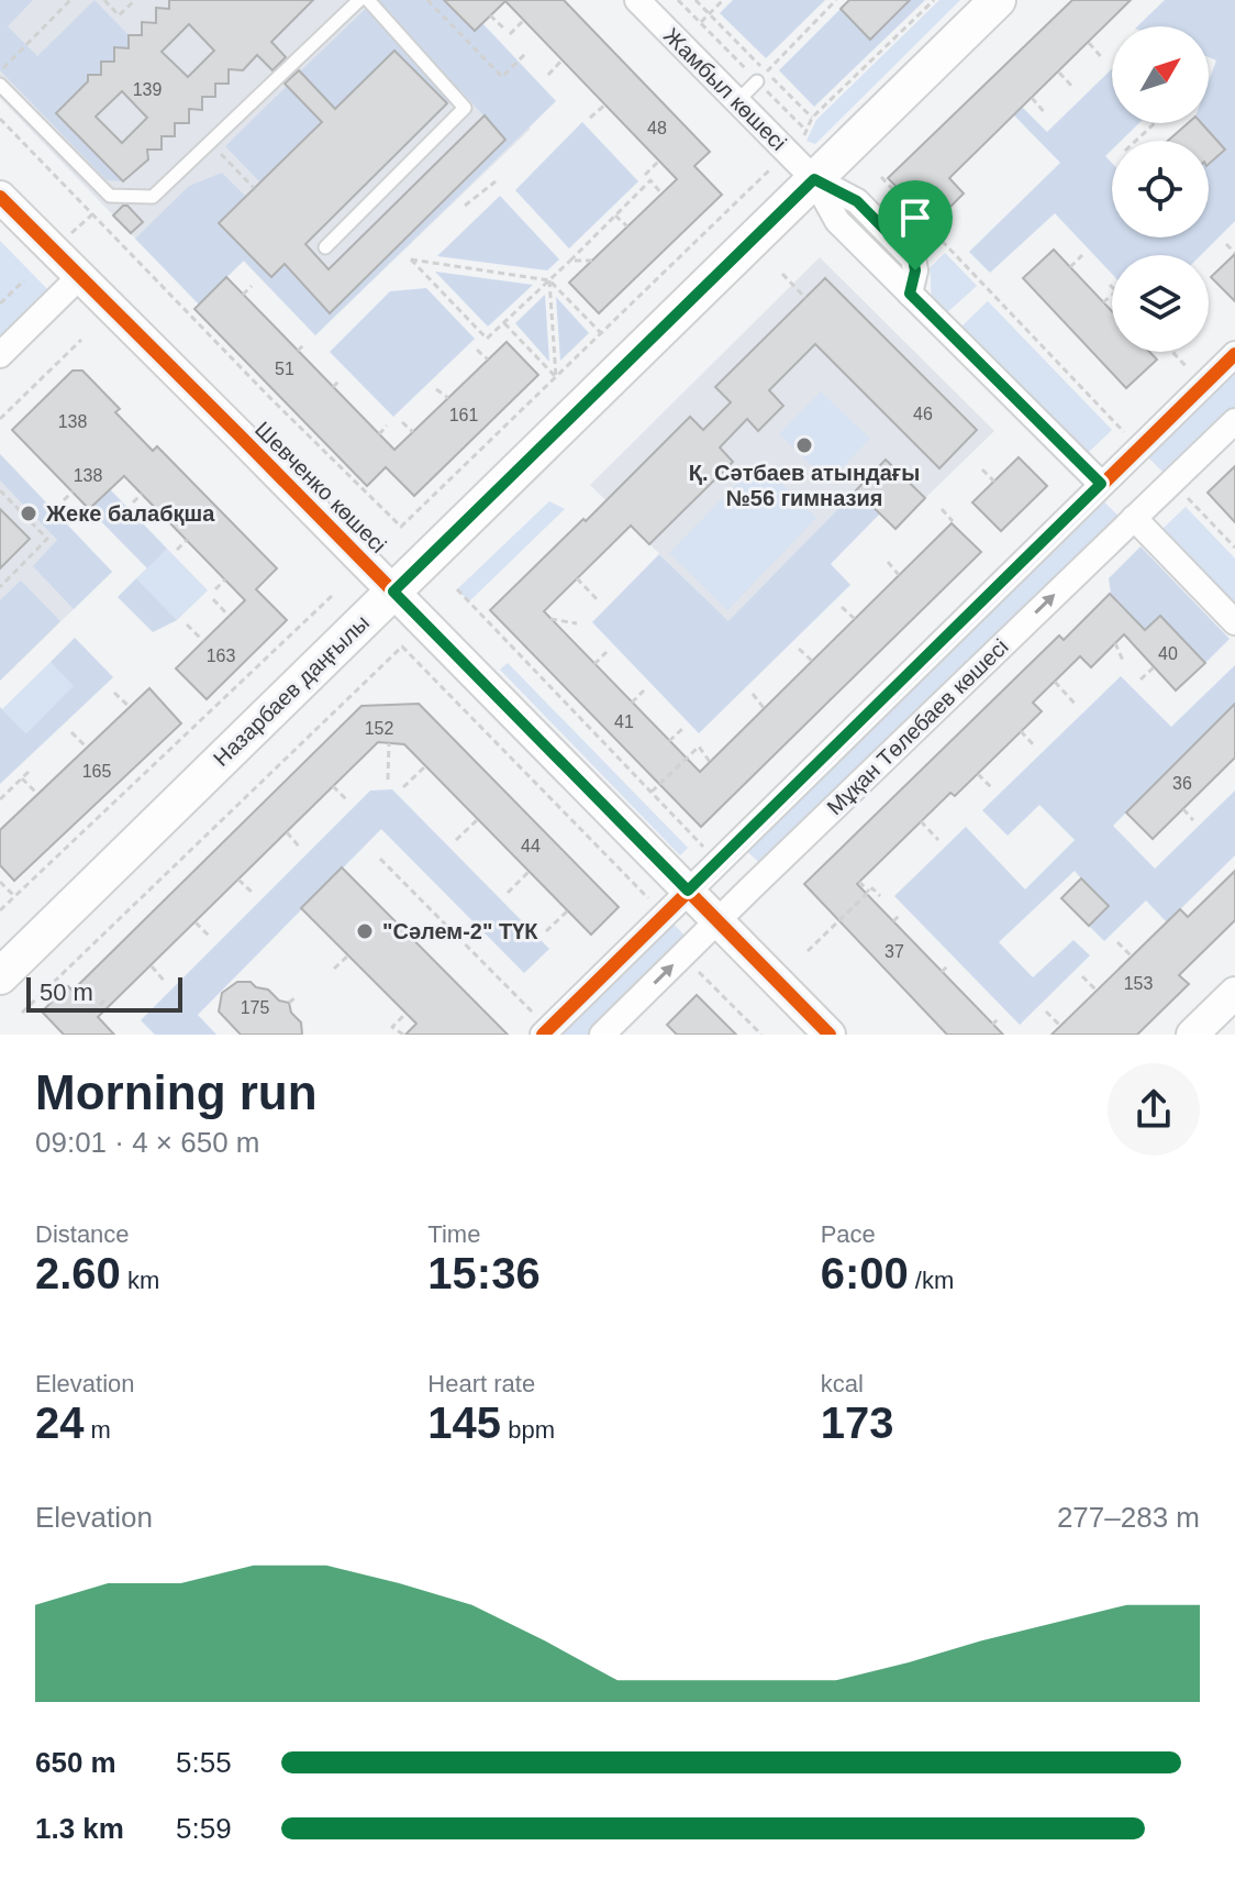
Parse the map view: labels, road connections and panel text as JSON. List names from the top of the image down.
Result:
{
  "streets": {
    "main road": ["Назарбаев даңғылы"],
    "street": ["Жамбыл көшесі", "Шевченко көшесі", "Мұқан Төлебаев көшесі"]
  },
  "crossings": [
    ["Жамбыл көшесі", "Назарбаев даңғылы"],
    ["Жамбыл көшесі", "Мұқан Төлебаев көшесі"],
    ["Шевченко көшесі", "Назарбаев даңғылы"],
    ["Шевченко көшесі", "Мұқан Төлебаев көшесі"]
  ],
  "places": ["Қ. Сәтбаев атындағы №56 гимназия", "Жеке балабқша", "\"Сәлем-2\" ТҮК"],
  "house_numbers": [
    "139",
    "48",
    "51",
    "46",
    "161",
    "138",
    "138",
    "40",
    "163",
    "41",
    "152",
    "165",
    "36",
    "44",
    "37",
    "153",
    "175"
  ],
  "scale_bar": "50 m",
  "north": "top right",
  "page": {
    "scale": "50 m",
    "heading": ["Morning run", "09:01 · 4 × 650 m"],
    "stats": [
      ["Distance", "2.60 km"],
      ["Time", "15:36"],
      ["Pace", "6:00 /km"],
      ["Elevation", "24 m"],
      ["Heart rate", "145 bpm"],
      ["kcal", "173"]
    ],
    "chart": ["Elevation", "277–283 m"],
    "list": [
      {
        "name": "650 m",
        "note": "5:55"
      },
      {
        "name": "1.3 km",
        "note": "5:59"
      }
    ]
  }
}
